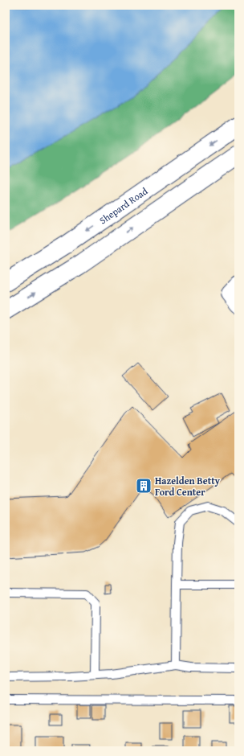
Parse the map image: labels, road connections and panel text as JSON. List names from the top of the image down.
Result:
{
  "streets": {
    "highway": ["Shepard Road"]
  },
  "places": {
    "building": ["Hazelden Betty Ford Center"]
  }
}
